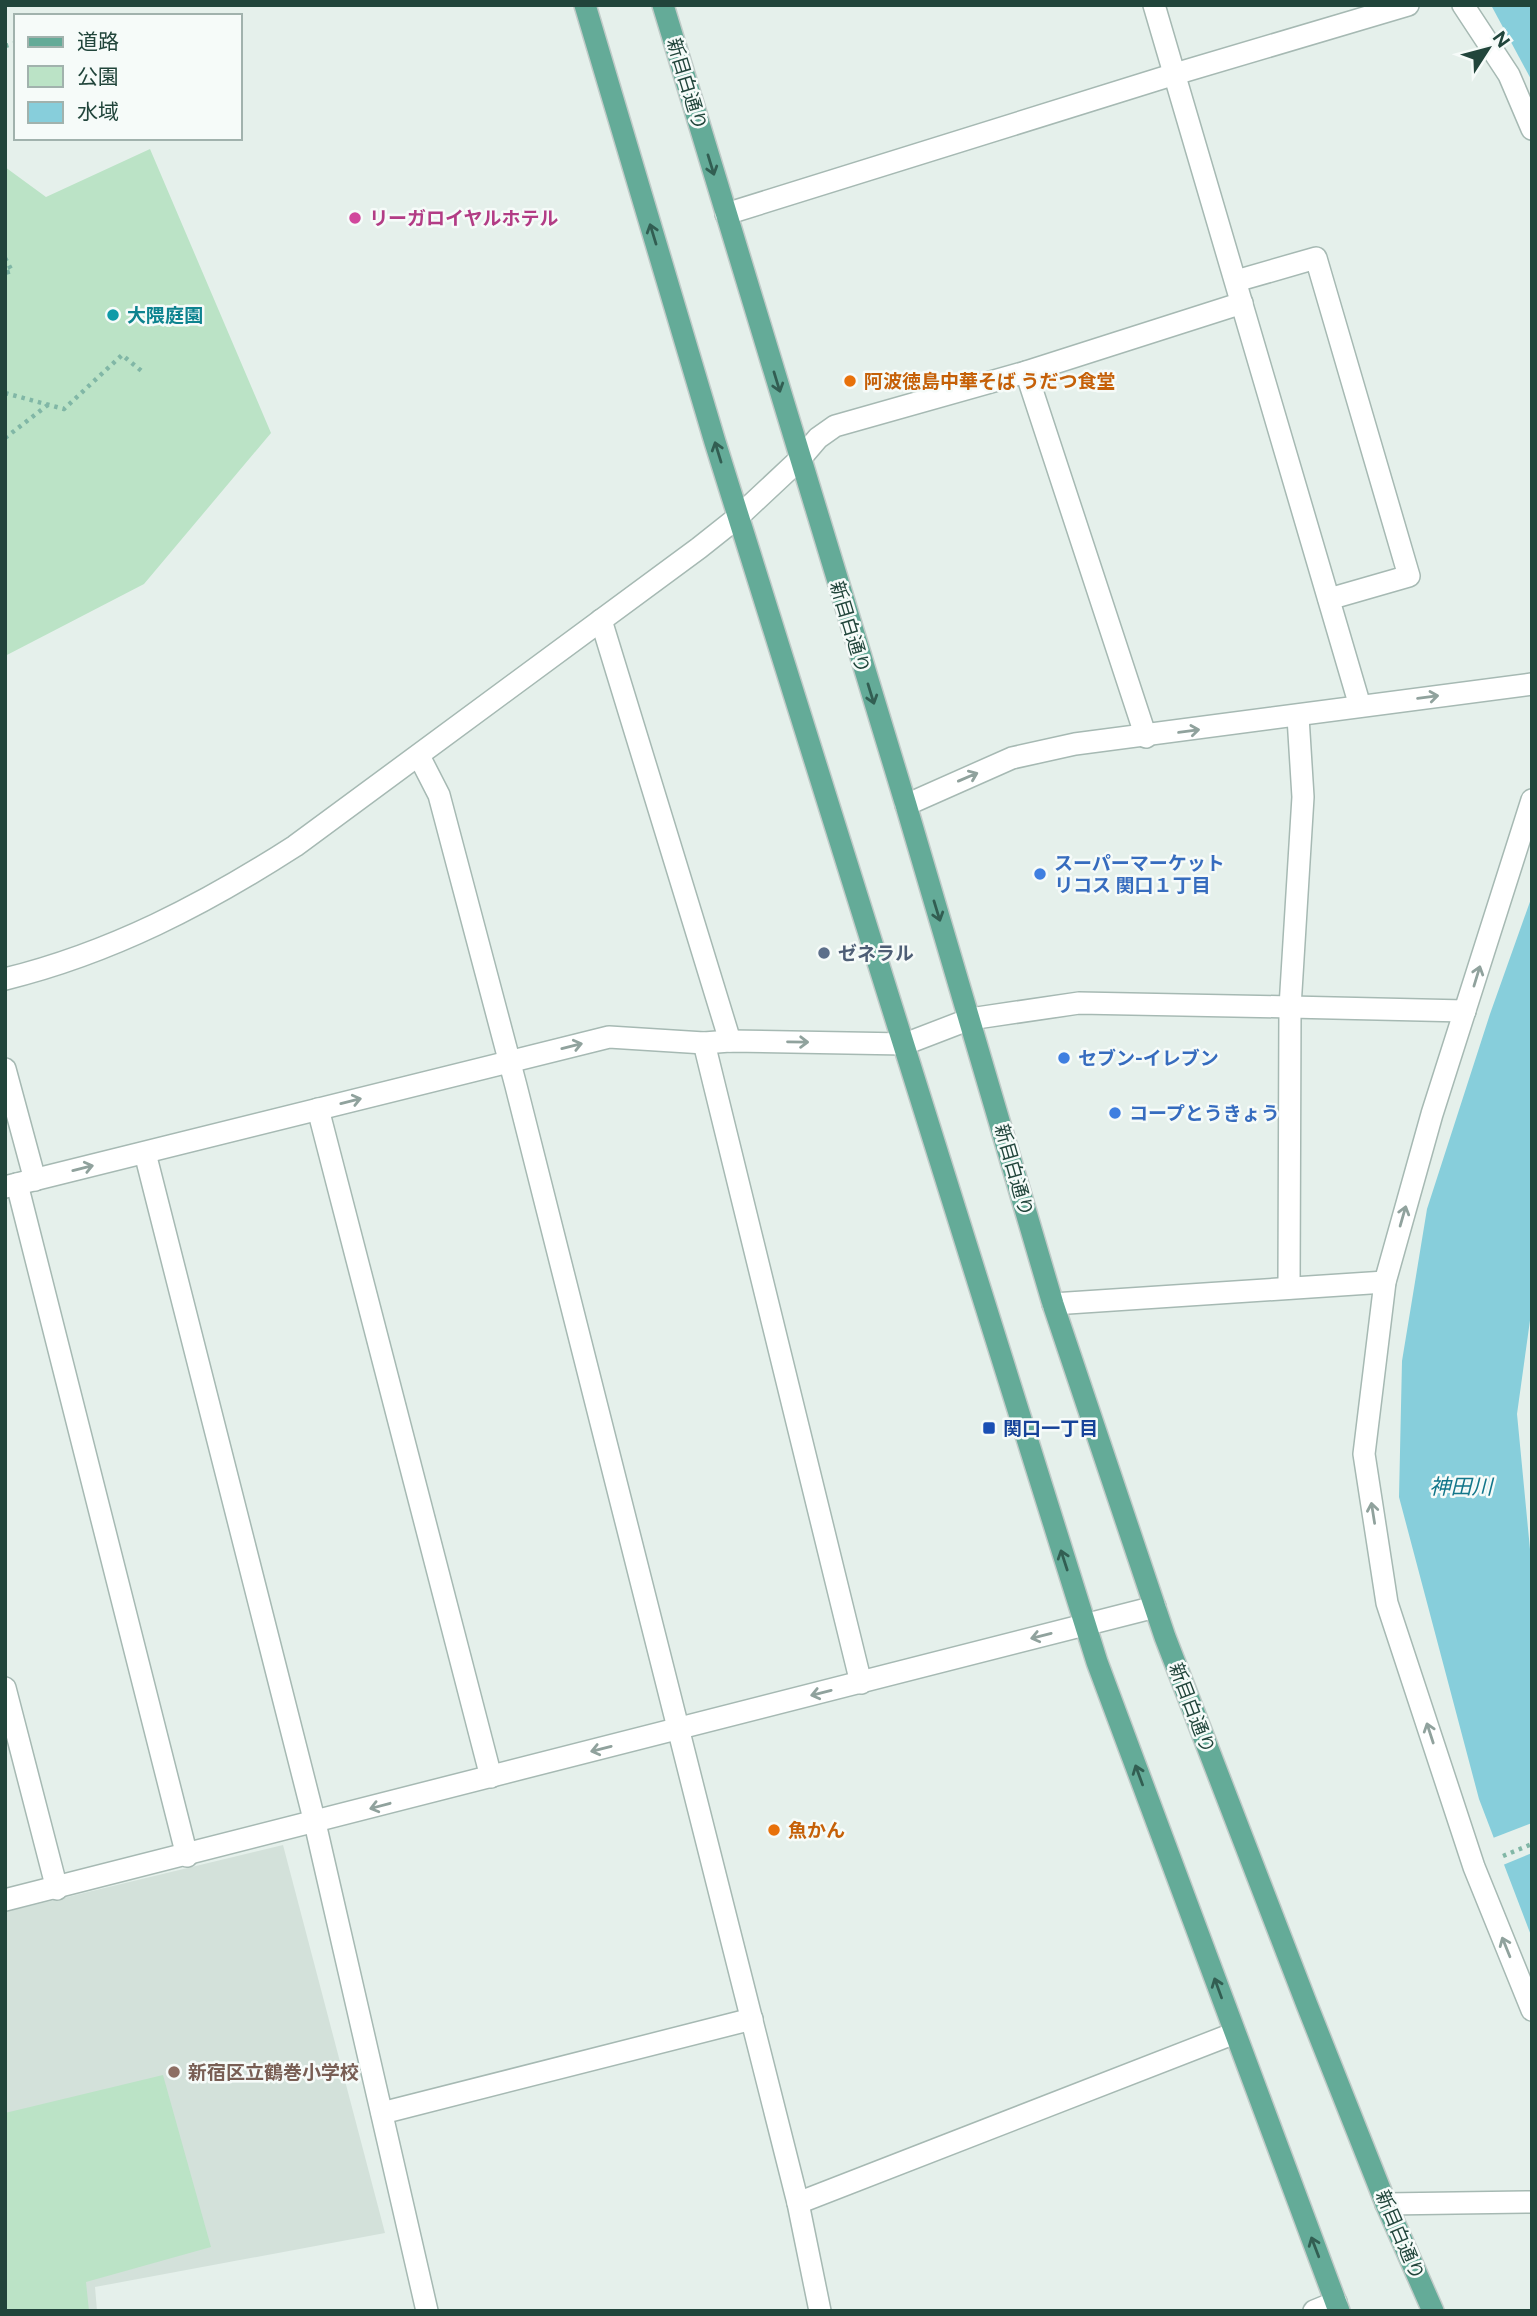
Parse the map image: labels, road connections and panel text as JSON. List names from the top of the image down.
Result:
{
  "streets": {
    "main road": ["新目白通り"]
  },
  "water": ["神田川"],
  "places": {
    "other": [
      "リーガロイヤルホテル",
      "大隈庭園",
      "阿波徳島中華そば うだつ食堂",
      "スーパーマーケット リコス 関口１丁目",
      "ゼネラル",
      "セブン-イレブン",
      "コープとうきょう",
      "魚かん",
      "新宿区立鶴巻小学校"
    ],
    "transit": ["関口一丁目"]
  },
  "legend": ["道路", "公園", "水域"],
  "north": "top right"
}
